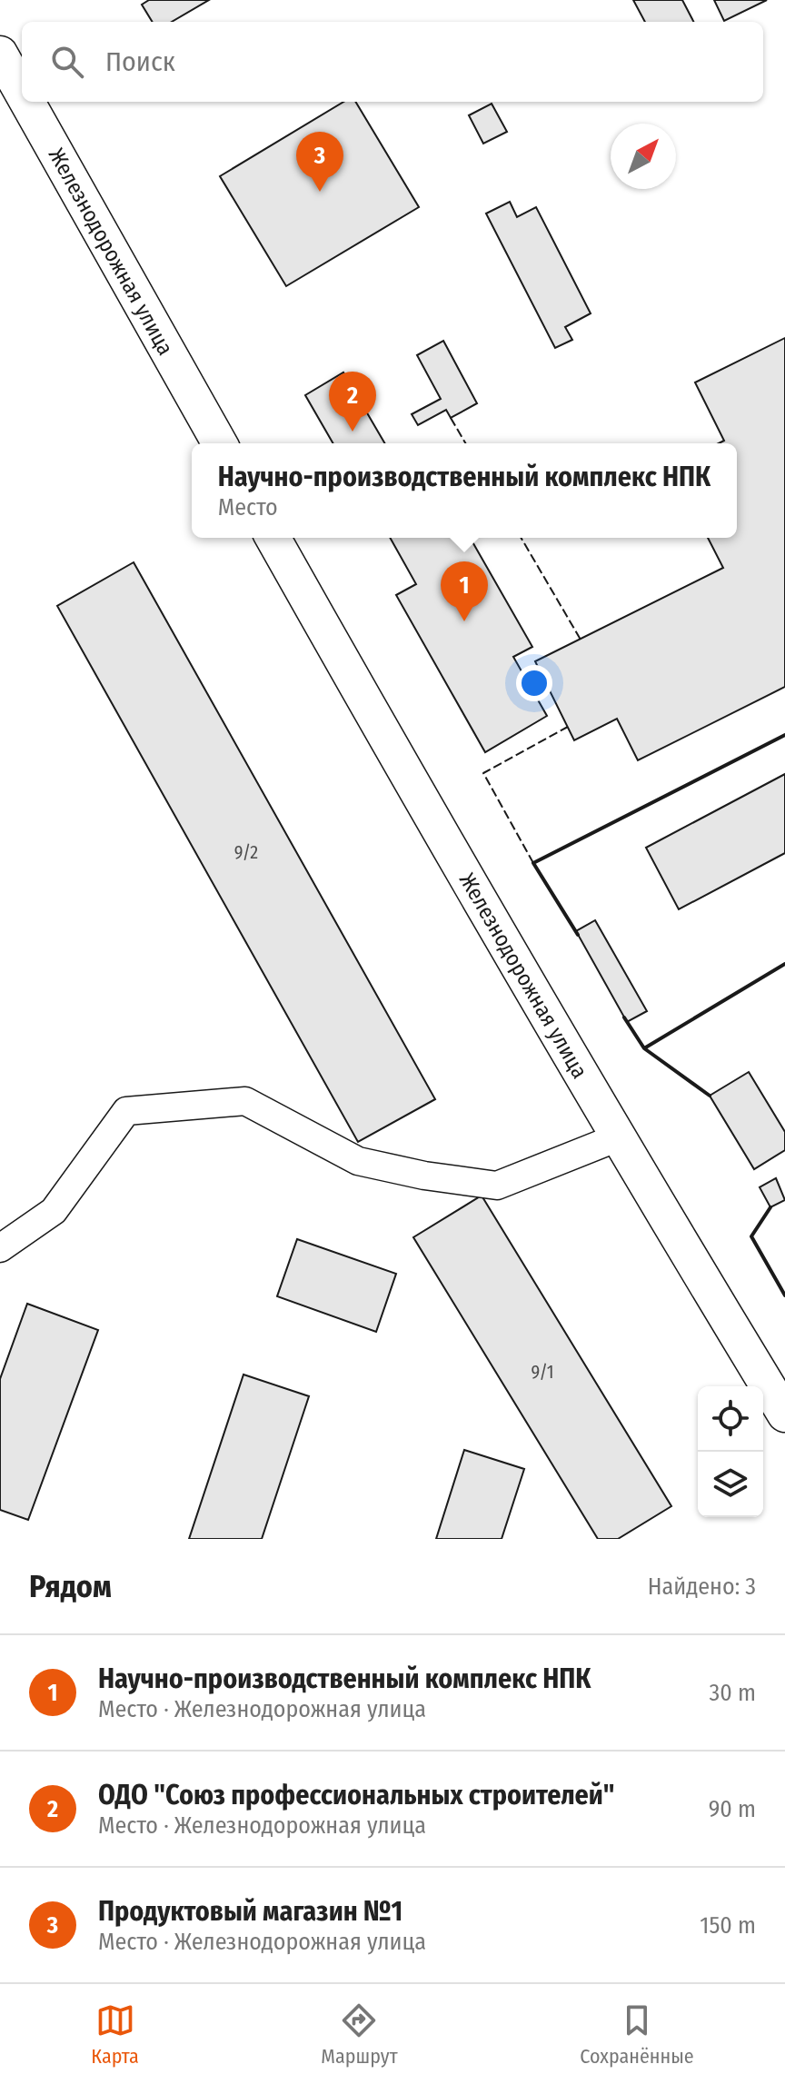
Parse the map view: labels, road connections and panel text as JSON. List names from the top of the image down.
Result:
{
  "streets": {
    "main road": ["Железнодорожная улица"]
  },
  "house_numbers": ["9/2", "9/1"],
  "north": "top right",
  "page": {
    "search": "Поиск",
    "pins": ["3", "2", "1"],
    "popup": ["Научно-производственный комплекс НПК", "Место"],
    "heading": ["Рядом", "Найдено: 3"],
    "list": [
      {
        "mark": "1",
        "name": "Научно-производственный комплекс НПК",
        "note": "Место · Железнодорожная улица",
        "value": "30 m"
      },
      {
        "mark": "2",
        "name": "ОДО \"Союз профессиональных строителей\"",
        "note": "Место · Железнодорожная улица",
        "value": "90 m"
      },
      {
        "mark": "3",
        "name": "Продуктовый магазин №1",
        "note": "Место · Железнодорожная улица",
        "value": "150 m"
      }
    ],
    "nav": ["Карта", "Маршрут", "Сохранённые"]
  }
}
